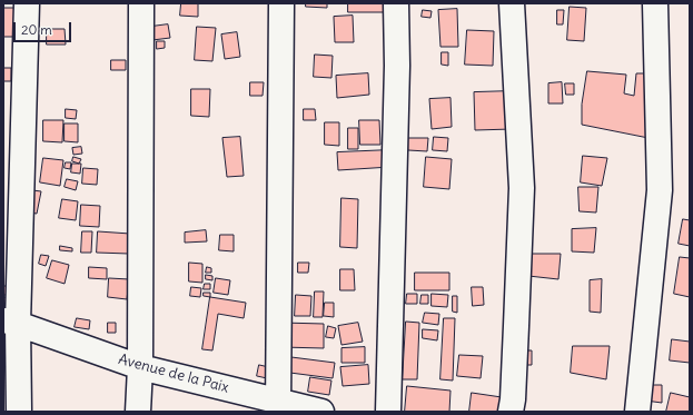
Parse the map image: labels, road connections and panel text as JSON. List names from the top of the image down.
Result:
{
  "streets": {
    "street": ["Avenue de la Paix"]
  },
  "scale_bar": "20 m"
}
